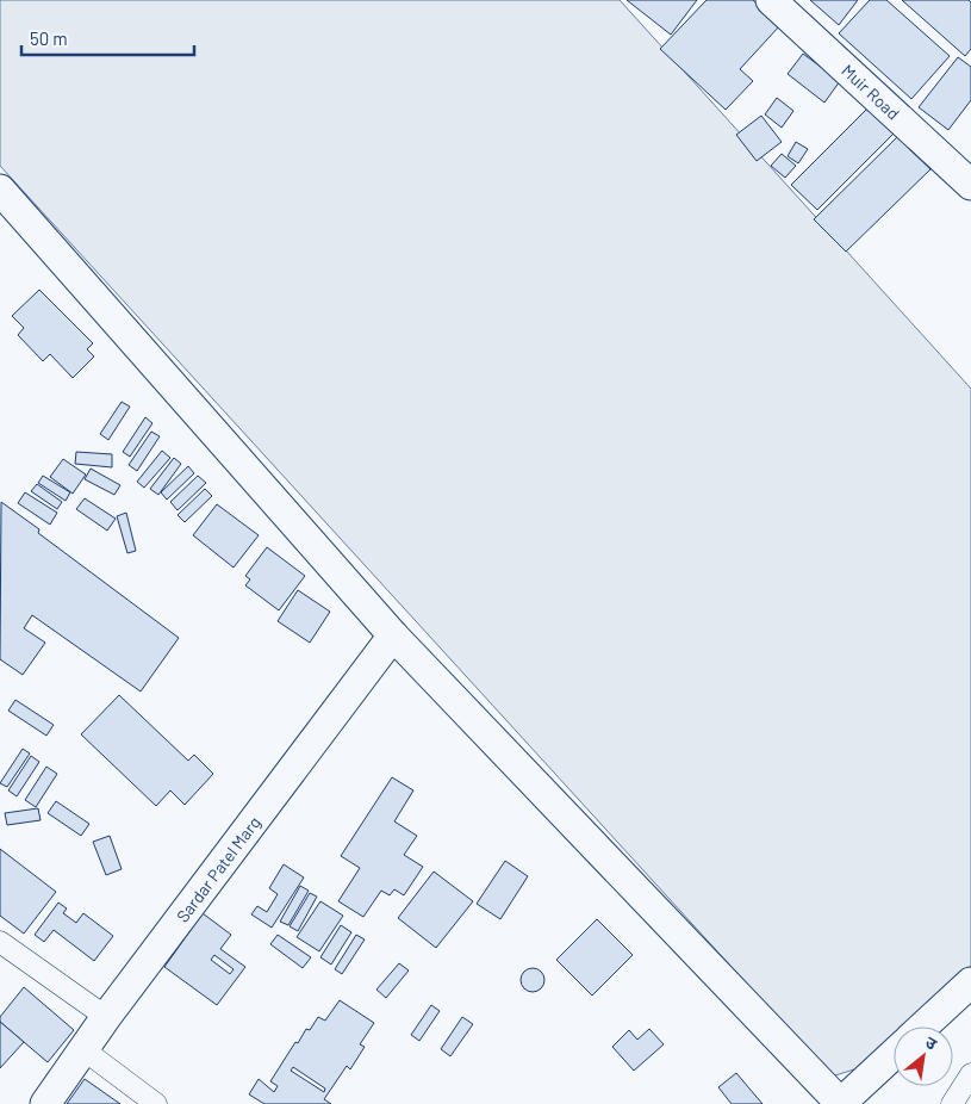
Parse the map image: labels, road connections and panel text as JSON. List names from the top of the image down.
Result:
{
  "streets": {
    "street": ["Muir Road", "Sardar Patel Marg"]
  },
  "scale_bar": "50 m",
  "north": "top right"
}
